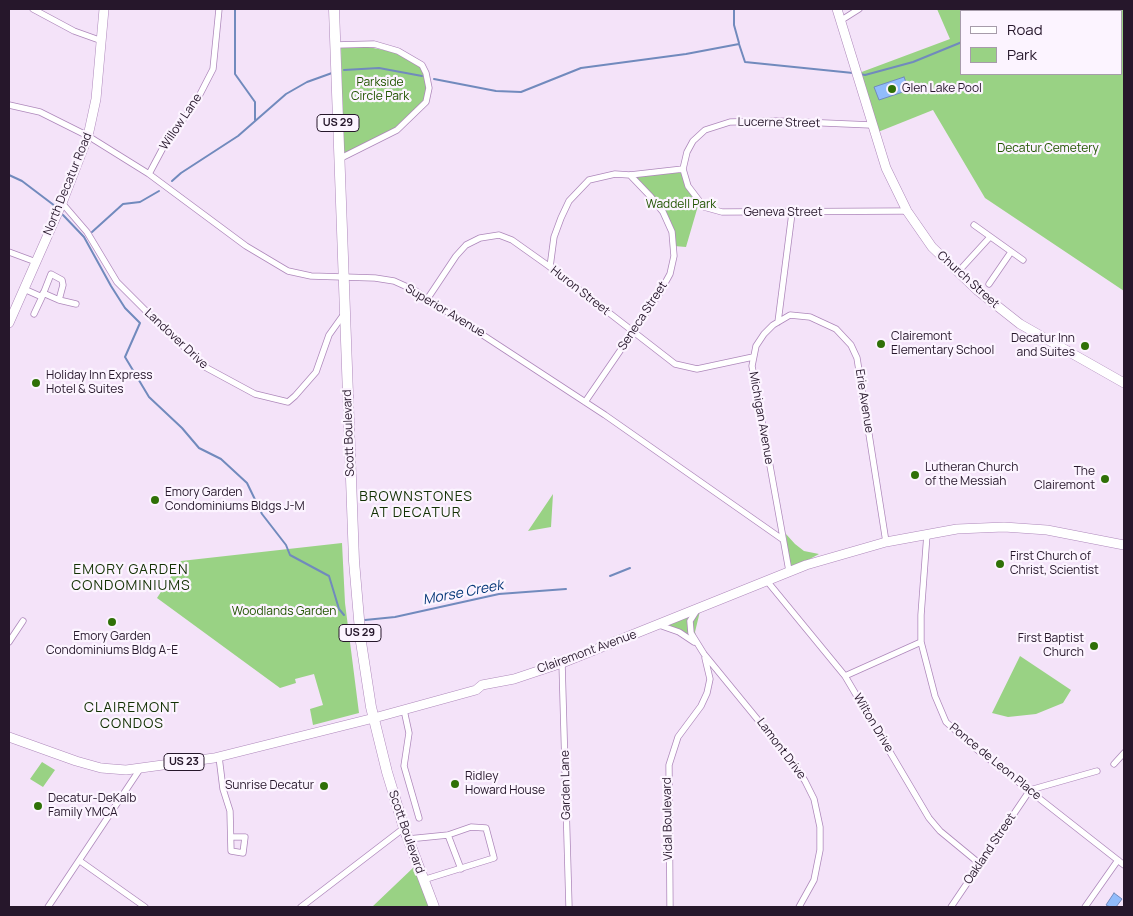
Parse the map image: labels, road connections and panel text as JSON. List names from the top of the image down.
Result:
{
  "streets": {
    "highway": ["US 29", "Scott Boulevard"],
    "main road": [
      "North Decatur Road",
      "Church Street",
      "Clairemont Avenue",
      "US 23"
    ],
    "street": [
      "Willow Lane",
      "Lucerne Street",
      "Geneva Street",
      "Huron Street",
      "Superior Avenue",
      "Seneca Street",
      "Landover Drive",
      "Erie Avenue",
      "Michigan Avenue",
      "Wilton Drive",
      "Lamont Drive",
      "Ponce de Leon Place",
      "Garden Lane",
      "Vidal Boulevard",
      "Oakland Street"
    ]
  },
  "crossings": [
    ["Willow Lane", "Superior Avenue"],
    ["Lucerne Street", "Geneva Street"],
    ["Lucerne Street", "Church Street"],
    ["North Decatur Road", "Superior Avenue"],
    ["North Decatur Road", "Landover Drive"],
    ["Geneva Street", "Church Street"],
    ["Huron Street", "Superior Avenue"],
    ["Huron Street", "Seneca Street"],
    ["Huron Street", "Michigan Avenue"],
    ["Superior Avenue", "Seneca Street"],
    ["Superior Avenue", "Michigan Avenue"],
    ["Superior Avenue", "Scott Boulevard"],
    ["Landover Drive", "Scott Boulevard"],
    ["Erie Avenue", "Michigan Avenue"],
    ["Erie Avenue", "Clairemont Avenue"],
    ["Michigan Avenue", "Clairemont Avenue"],
    ["Scott Boulevard", "Clairemont Avenue"],
    ["Clairemont Avenue", "Wilton Drive"],
    ["Clairemont Avenue", "Lamont Drive"],
    ["Clairemont Avenue", "Ponce de Leon Place"],
    ["Clairemont Avenue", "Garden Lane"],
    ["Wilton Drive", "Oakland Street"],
    ["Lamont Drive", "Vidal Boulevard"],
    ["Ponce de Leon Place", "Oakland Street"]
  ],
  "districts": ["BROWNSTONES AT DECATUR", "EMORY GARDEN CONDOMINIUMS", "CLAIREMONT CONDOS"],
  "water": ["Morse Creek"],
  "parks": [
    "Parkside Circle Park",
    "Decatur Cemetery",
    "Waddell Park",
    "Woodlands Garden"
  ],
  "places": [
    "Glen Lake Pool",
    "Clairemont Elementary School",
    "Decatur Inn and Suites",
    "Holiday Inn Express Hotel & Suites",
    "Lutheran Church of the Messiah",
    "The Clairemont",
    "Emory Garden Condominiums Bldgs J-M",
    "First Church of Christ, Scientist",
    "Emory Garden Condominiums Bldg A-E",
    "First Baptist Church",
    "Ridley Howard House",
    "Sunrise Decatur",
    "Decatur-DeKalb Family YMCA"
  ],
  "legend": ["Road", "Park"]
}
